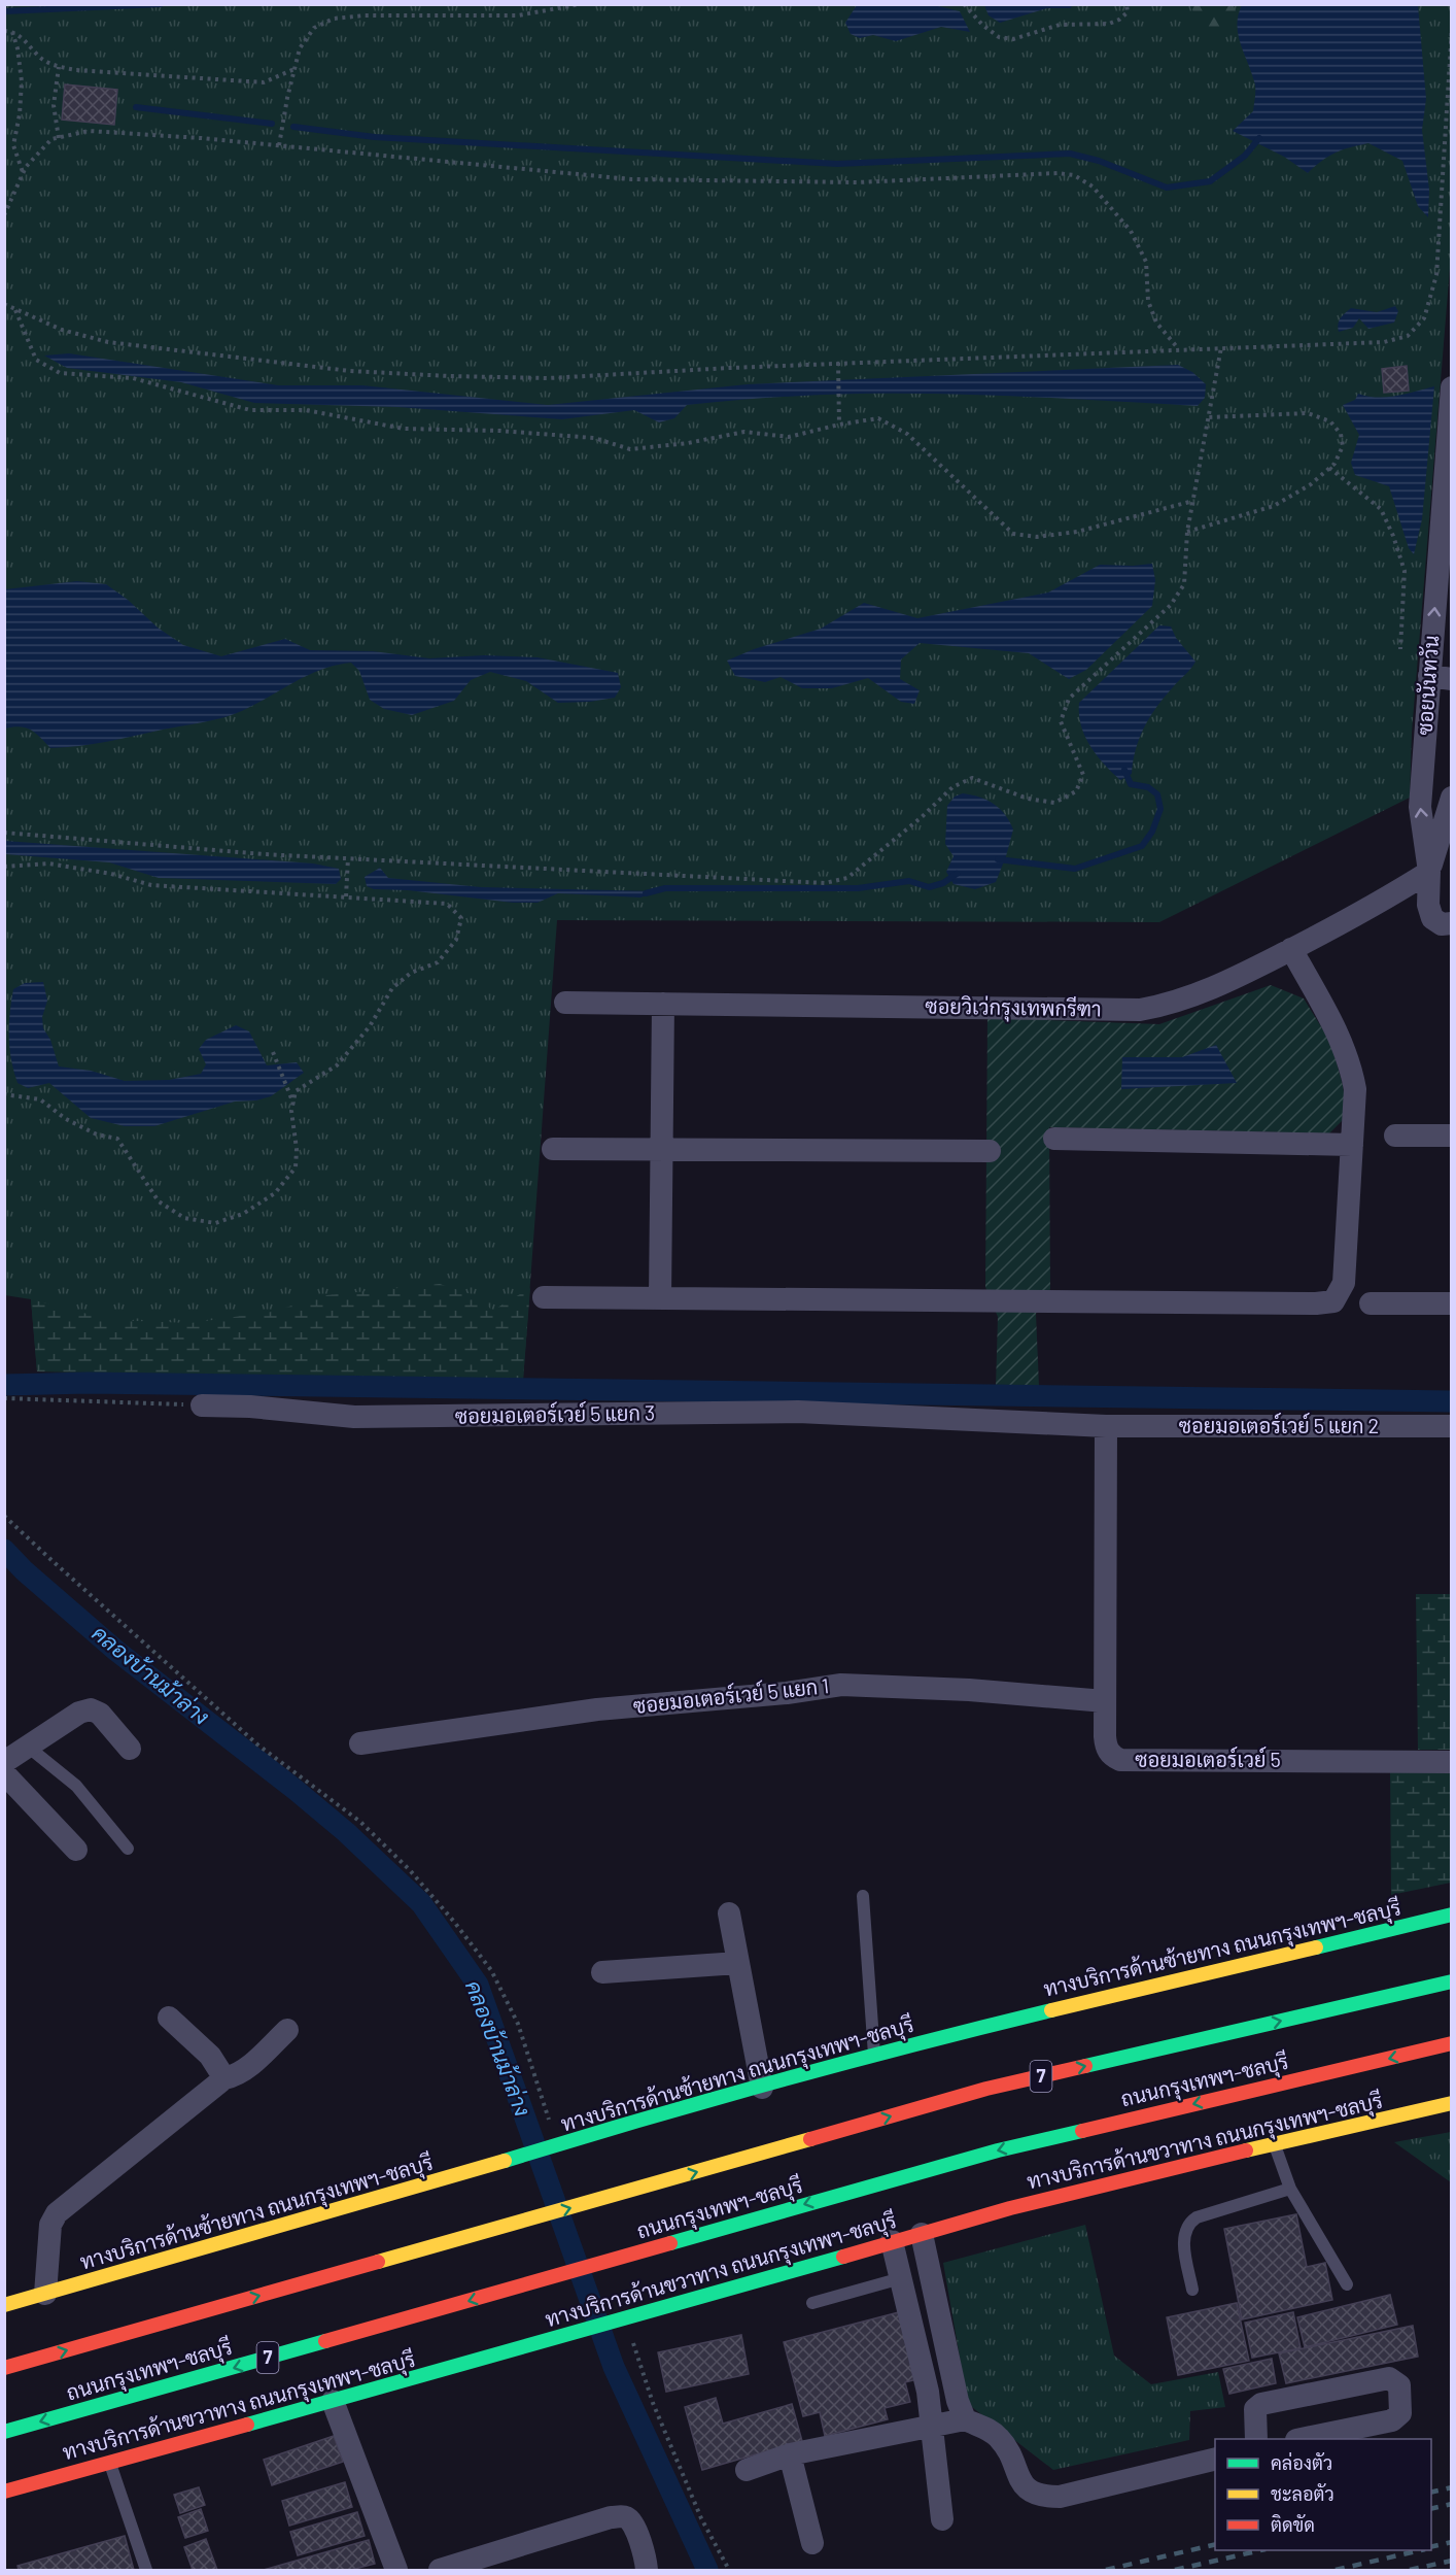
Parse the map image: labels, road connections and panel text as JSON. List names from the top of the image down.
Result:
{
  "streets": {
    "main road": [
      "ทางบริการด้านซ้ายทาง ถนนกรุงเทพฯ-ชลบุรี",
      "7",
      "ถนนกรุงเทพฯ-ชลบุรี",
      "ทางบริการด้านขวาทาง ถนนกรุงเทพฯ-ชลบุรี"
    ],
    "street": [
      "ซอยนันทวัน",
      "ซอยวิเว่กรุงเทพกรีฑา",
      "ซอยมอเตอร์เวย์ 5 แยก 3",
      "ซอยมอเตอร์เวย์ 5 แยก 2",
      "ซอยมอเตอร์เวย์ 5 แยก 1",
      "ซอยมอเตอร์เวย์ 5"
    ]
  },
  "crossings": [
    ["ซอยนันทวัน", "ซอยวิเว่กรุงเทพกรีฑา"],
    ["ซอยมอเตอร์เวย์ 5 แยก 3", "ซอยมอเตอร์เวย์ 5 แยก 2"],
    ["ซอยมอเตอร์เวย์ 5 แยก 3", "ซอยมอเตอร์เวย์ 5"],
    ["ซอยมอเตอร์เวย์ 5 แยก 2", "ซอยมอเตอร์เวย์ 5"],
    ["ซอยมอเตอร์เวย์ 5 แยก 1", "ซอยมอเตอร์เวย์ 5"]
  ],
  "one_way": ["ซอยนันทวัน"],
  "water": ["คลองบ้านม้าล่าง"],
  "legend": ["คล่องตัว", "ชะลอตัว", "ติดขัด"]
}
